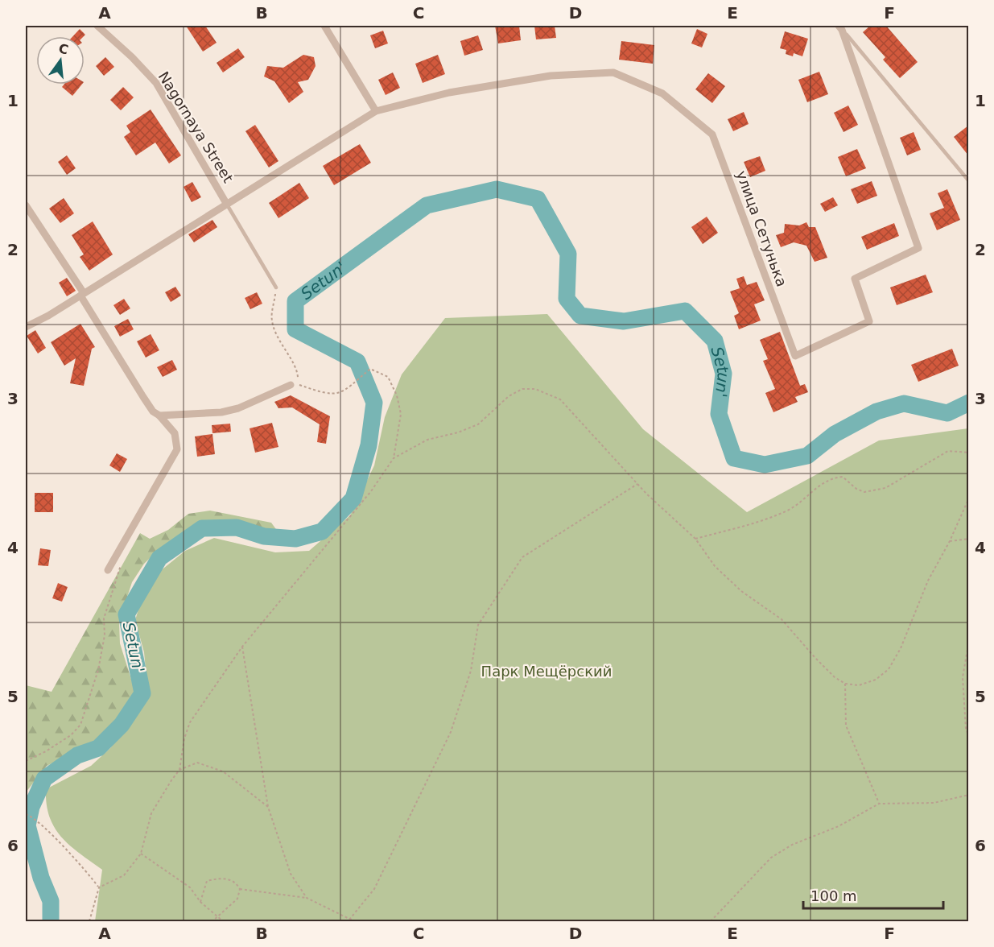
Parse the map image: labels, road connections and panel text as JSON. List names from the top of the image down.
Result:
{
  "streets": {
    "street": ["Nagornaya Street", "улица Сетунька"]
  },
  "water": ["Setun'"],
  "parks": ["Парк Мещёрский"],
  "scale_bar": "100 m",
  "north": "top",
  "grid": {
    "columns": [
      "A",
      "B",
      "C",
      "D",
      "E",
      "F"
    ],
    "rows": [
      "1",
      "2",
      "3",
      "4",
      "5",
      "6"
    ]
  }
}
